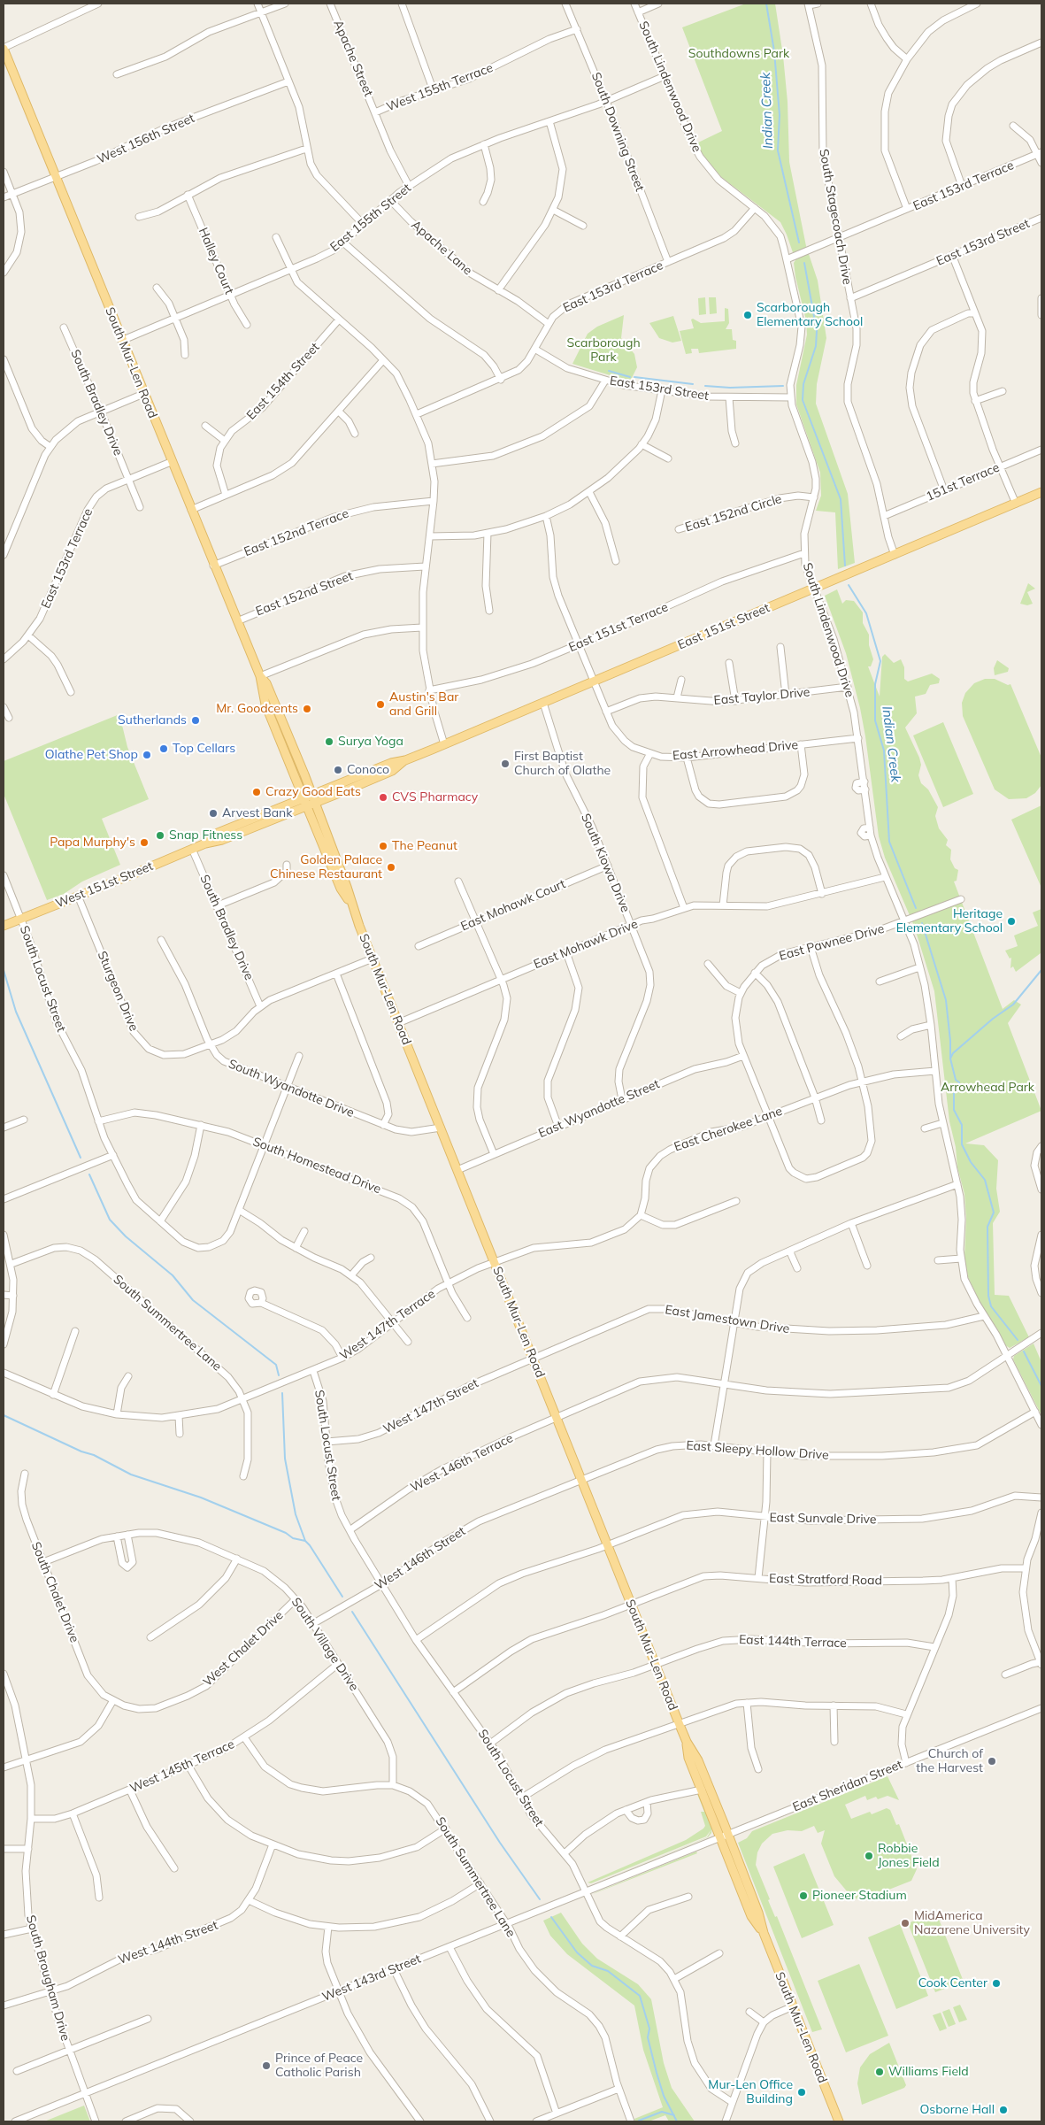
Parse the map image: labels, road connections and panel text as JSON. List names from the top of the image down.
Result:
{
  "streets": {
    "main road": ["South Mur-Len Road", "East 151st Street", "West 151st Street"],
    "street": [
      "Apache Street",
      "South Lindenwood Drive",
      "West 155th Terrace",
      "South Downing Street",
      "West 156th Street",
      "East 153rd Terrace",
      "South Stagecoach Drive",
      "East 155th Street",
      "East 153rd Street",
      "Apache Lane",
      "Halley Court",
      "East 154th Street",
      "South Bradley Drive",
      "151st Terrace",
      "East 152nd Circle",
      "East 152nd Terrace",
      "East 152nd Street",
      "East 151st Terrace",
      "East Taylor Drive",
      "East Arrowhead Drive",
      "South Kiowa Drive",
      "East Mohawk Court",
      "East Pawnee Drive",
      "East Mohawk Drive",
      "South Locust Street",
      "Sturgeon Drive",
      "South Wyandotte Drive",
      "East Wyandotte Street",
      "East Cherokee Lane",
      "South Homestead Drive",
      "East Jamestown Drive",
      "South Summertree Lane",
      "West 147th Terrace",
      "West 147th Street",
      "East Sleepy Hollow Drive",
      "West 146th Terrace",
      "East Sunvale Drive",
      "West 146th Street",
      "East Stratford Road",
      "South Chalet Drive",
      "East 144th Terrace",
      "South Village Drive",
      "West Chalet Drive",
      "West 145th Terrace",
      "East Sheridan Street",
      "West 144th Street",
      "South Brougham Drive",
      "West 143rd Street"
    ]
  },
  "crossings": [
    ["Apache Street", "West 155th Terrace"],
    ["Apache Street", "East 155th Street"],
    ["South Lindenwood Drive", "East 153rd Terrace"],
    ["South Lindenwood Drive", "East 155th Street"],
    ["South Lindenwood Drive", "East 153rd Street"],
    ["South Lindenwood Drive", "East 152nd Circle"],
    ["South Lindenwood Drive", "East 151st Street"],
    ["South Lindenwood Drive", "East 151st Terrace"],
    ["South Lindenwood Drive", "East Taylor Drive"],
    ["South Lindenwood Drive", "East Arrowhead Drive"],
    ["South Lindenwood Drive", "East Pawnee Drive"],
    ["South Lindenwood Drive", "East Mohawk Drive"],
    ["South Lindenwood Drive", "East Cherokee Lane"],
    ["South Lindenwood Drive", "East Jamestown Drive"],
    ["South Lindenwood Drive", "East Sleepy Hollow Drive"],
    ["South Lindenwood Drive", "West 146th Terrace"],
    ["West 155th Terrace", "South Downing Street"],
    ["South Downing Street", "East 153rd Terrace"],
    ["South Downing Street", "East 155th Street"],
    ["West 156th Street", "South Mur-Len Road"],
    ["East 153rd Terrace", "South Stagecoach Drive"],
    ["East 153rd Terrace", "East 153rd Street"],
    ["East 153rd Terrace", "Apache Lane"],
    ["East 153rd Terrace", "South Mur-Len Road"],
    ["East 153rd Terrace", "South Bradley Drive"],
    ["South Stagecoach Drive", "East 153rd Street"],
    ["South Stagecoach Drive", "151st Terrace"],
    ["South Stagecoach Drive", "East 151st Street"],
    ["East 155th Street", "Apache Lane"],
    ["East 155th Street", "Halley Court"],
    ["East 155th Street", "South Mur-Len Road"],
    ["South Mur-Len Road", "East 152nd Terrace"],
    ["South Mur-Len Road", "East 152nd Street"],
    ["South Mur-Len Road", "East 151st Street"],
    ["South Mur-Len Road", "West 151st Street"],
    ["South Mur-Len Road", "East Mohawk Drive"],
    ["South Mur-Len Road", "Sturgeon Drive"],
    ["South Mur-Len Road", "South Wyandotte Drive"],
    ["South Mur-Len Road", "East Wyandotte Street"],
    ["South Mur-Len Road", "East Jamestown Drive"],
    ["South Mur-Len Road", "West 147th Terrace"],
    ["South Mur-Len Road", "West 147th Street"],
    ["South Mur-Len Road", "East Sleepy Hollow Drive"],
    ["South Mur-Len Road", "West 146th Terrace"],
    ["South Mur-Len Road", "East Sunvale Drive"],
    ["South Mur-Len Road", "West 146th Street"],
    ["South Mur-Len Road", "East Stratford Road"],
    ["South Mur-Len Road", "East 144th Terrace"],
    ["South Mur-Len Road", "East Sheridan Street"],
    ["South Mur-Len Road", "West 143rd Street"],
    ["South Bradley Drive", "West 151st Street"],
    ["South Bradley Drive", "Sturgeon Drive"],
    ["East 151st Street", "East Arrowhead Drive"],
    ["East 151st Street", "South Kiowa Drive"],
    ["East 151st Street", "West 151st Street"],
    ["East 151st Terrace", "East Arrowhead Drive"],
    ["East Taylor Drive", "East Arrowhead Drive"],
    ["South Kiowa Drive", "East Mohawk Court"],
    ["South Kiowa Drive", "East Mohawk Drive"],
    ["South Kiowa Drive", "East Wyandotte Street"],
    ["West 151st Street", "South Locust Street"],
    ["West 151st Street", "Sturgeon Drive"],
    ["East Pawnee Drive", "East Wyandotte Street"],
    ["East Pawnee Drive", "East Cherokee Lane"],
    ["South Locust Street", "South Wyandotte Drive"],
    ["South Locust Street", "South Homestead Drive"],
    ["South Locust Street", "West 147th Terrace"],
    ["South Locust Street", "West 147th Street"],
    ["South Locust Street", "West 146th Terrace"],
    ["South Locust Street", "West 146th Street"],
    ["South Locust Street", "East Stratford Road"],
    ["South Locust Street", "East 144th Terrace"],
    ["South Locust Street", "West 143rd Street"],
    ["Sturgeon Drive", "South Wyandotte Drive"],
    ["South Homestead Drive", "West 147th Terrace"],
    ["East Jamestown Drive", "West 147th Street"],
    ["South Summertree Lane", "West 147th Terrace"],
    ["South Summertree Lane", "South Village Drive"],
    ["South Summertree Lane", "West 145th Terrace"],
    ["South Summertree Lane", "West 143rd Street"],
    ["East Sleepy Hollow Drive", "West 146th Street"],
    ["West 146th Street", "South Village Drive"],
    ["South Chalet Drive", "South Village Drive"],
    ["South Chalet Drive", "West Chalet Drive"],
    ["South Village Drive", "West Chalet Drive"],
    ["South Village Drive", "West 145th Terrace"],
    ["West 145th Terrace", "South Brougham Drive"],
    ["East Sheridan Street", "West 143rd Street"],
    ["West 144th Street", "South Brougham Drive"],
    ["South Brougham Drive", "West 143rd Street"]
  ],
  "water": ["Indian Creek"],
  "parks": ["Southdowns Park", "Scarborough Park", "Arrowhead Park"],
  "places": [
    "Scarborough Elementary School",
    "Austin's Bar and Grill",
    "Mr. Goodcents",
    "Sutherlands",
    "Surya Yoga",
    "Top Cellars",
    "Olathe Pet Shop",
    "First Baptist Church of Olathe",
    "Conoco",
    "Crazy Good Eats",
    "CVS Pharmacy",
    "Arvest Bank",
    "Snap Fitness",
    "Papa Murphy's",
    "The Peanut",
    "Golden Palace Chinese Restaurant",
    "Heritage Elementary School",
    "Church of the Harvest",
    "Robbie Jones Field",
    "Pioneer Stadium",
    "MidAmerica Nazarene University",
    "Cook Center",
    "Prince of Peace Catholic Parish",
    "Williams Field",
    "Mur-Len Office Building",
    "Osborne Hall"
  ]
}
